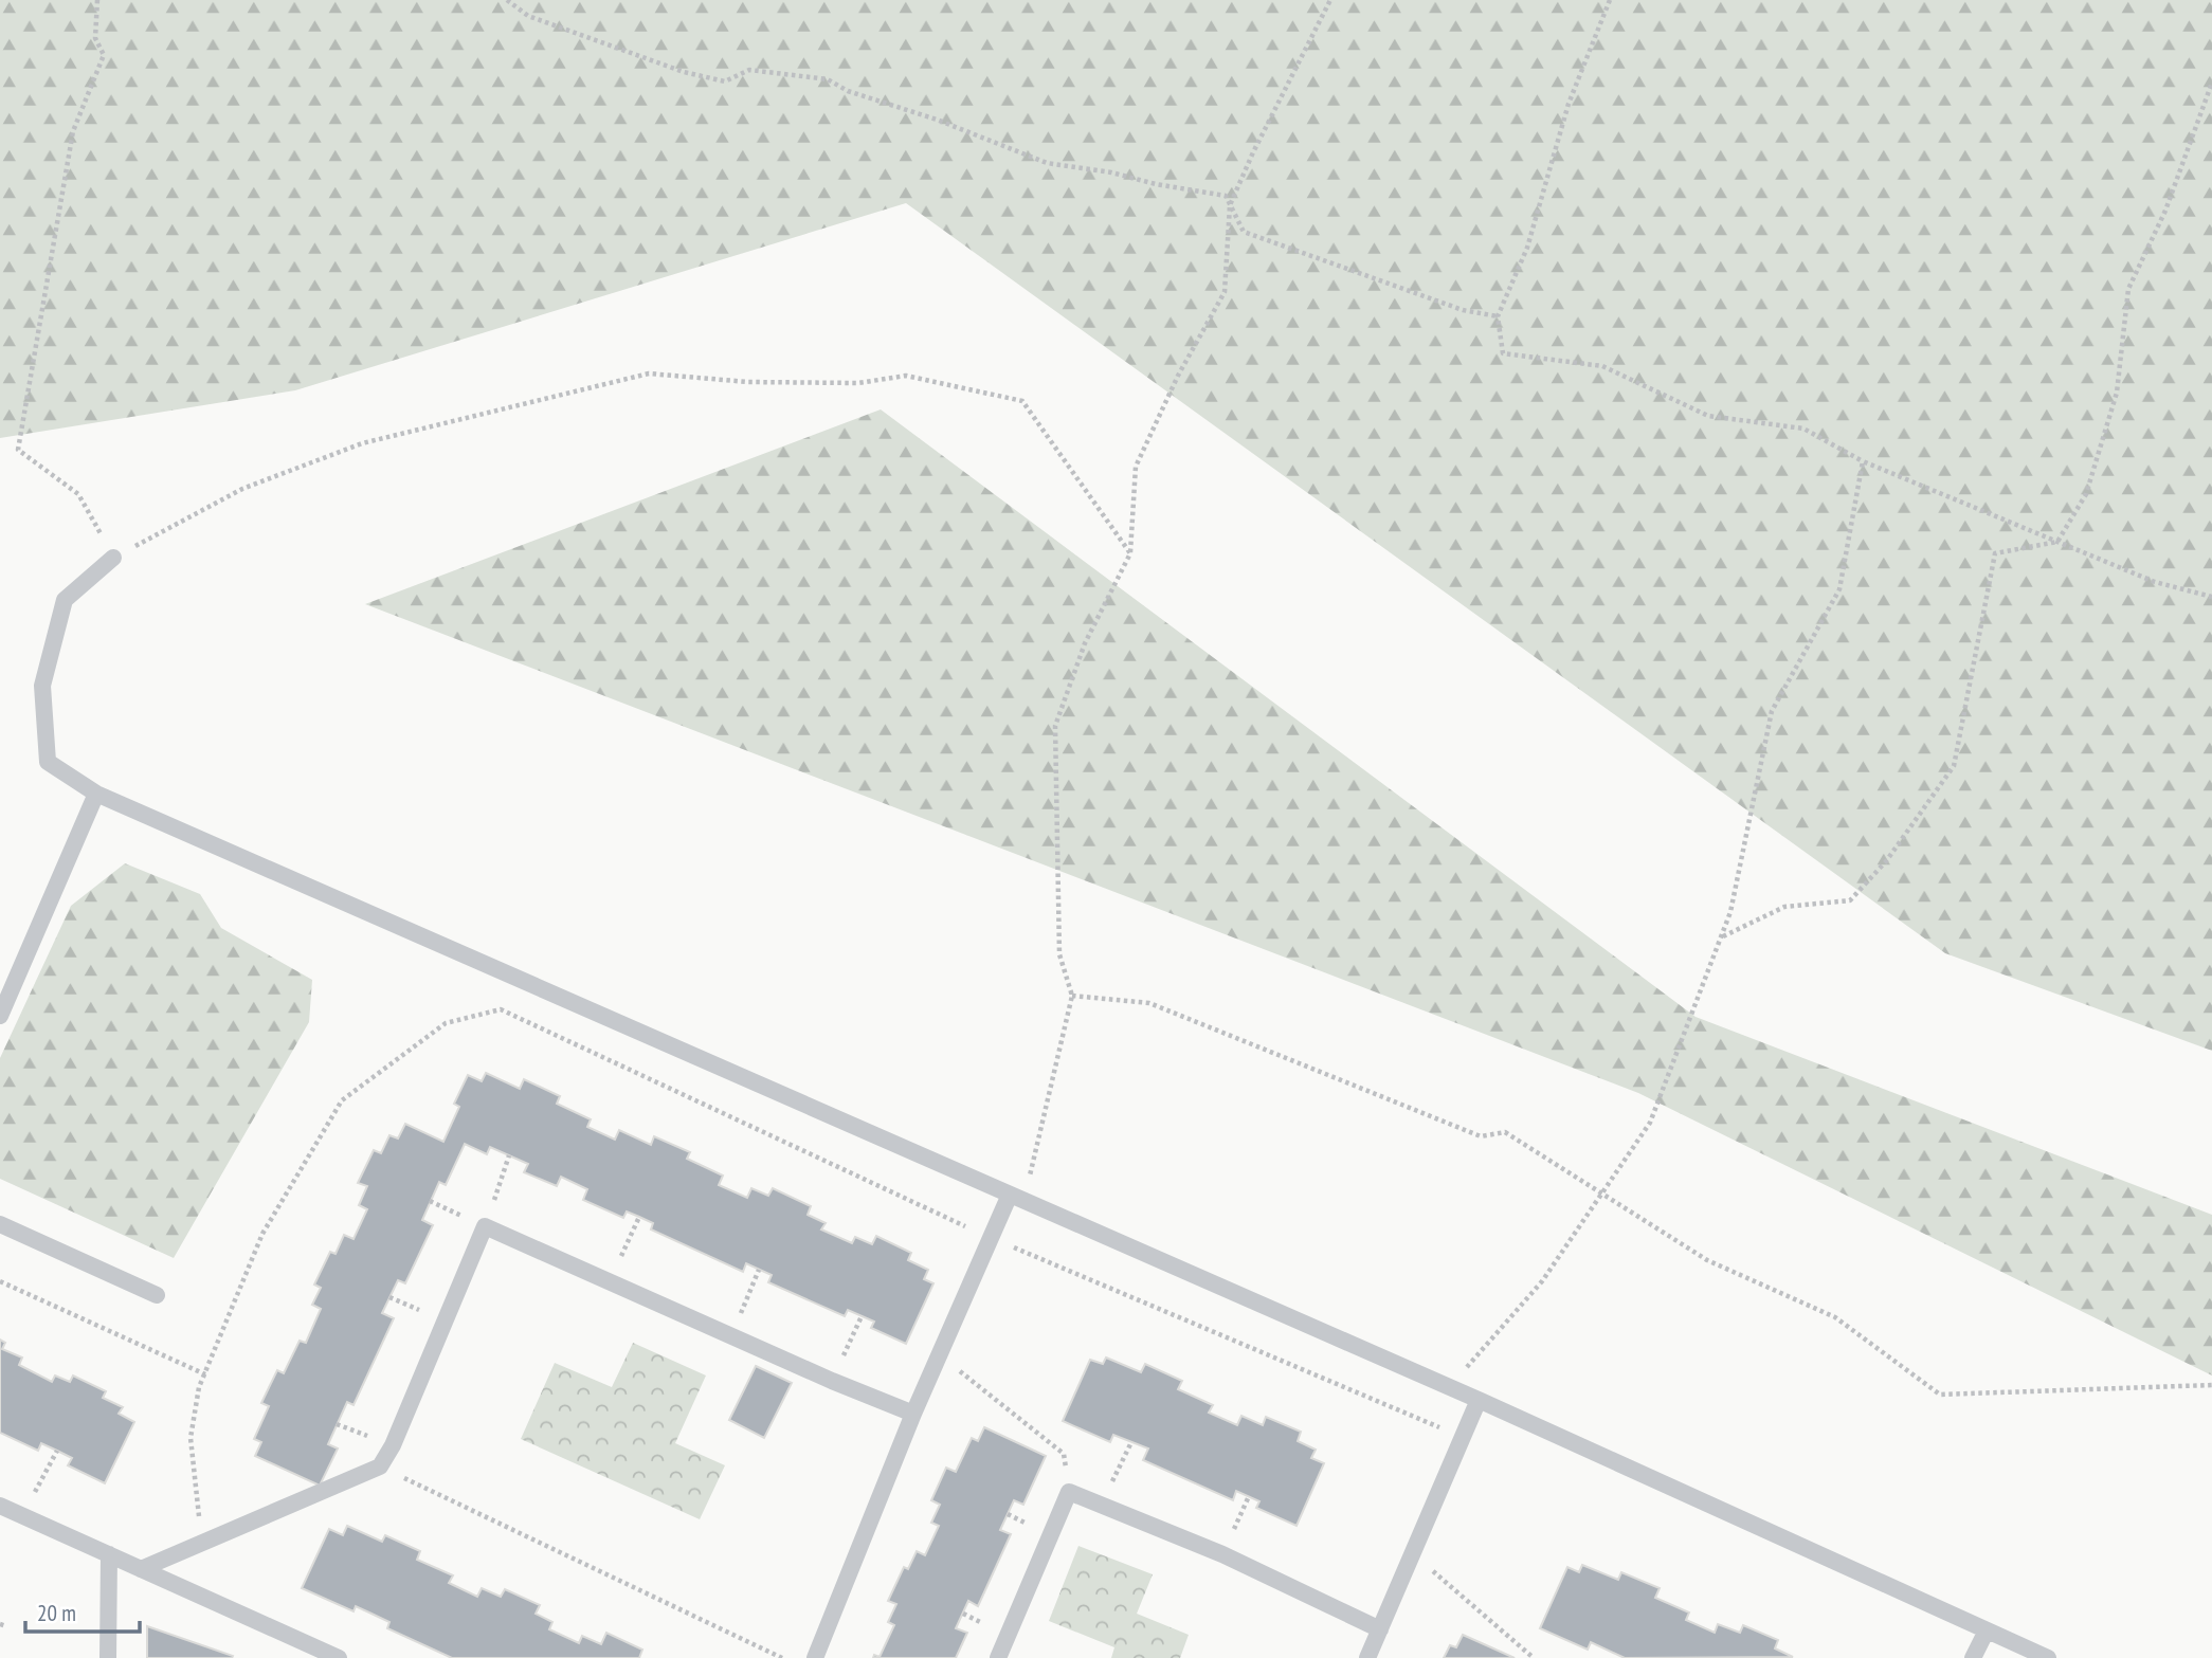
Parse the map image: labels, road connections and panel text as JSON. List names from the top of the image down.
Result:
{
  "scale_bar": "20 m"
}
